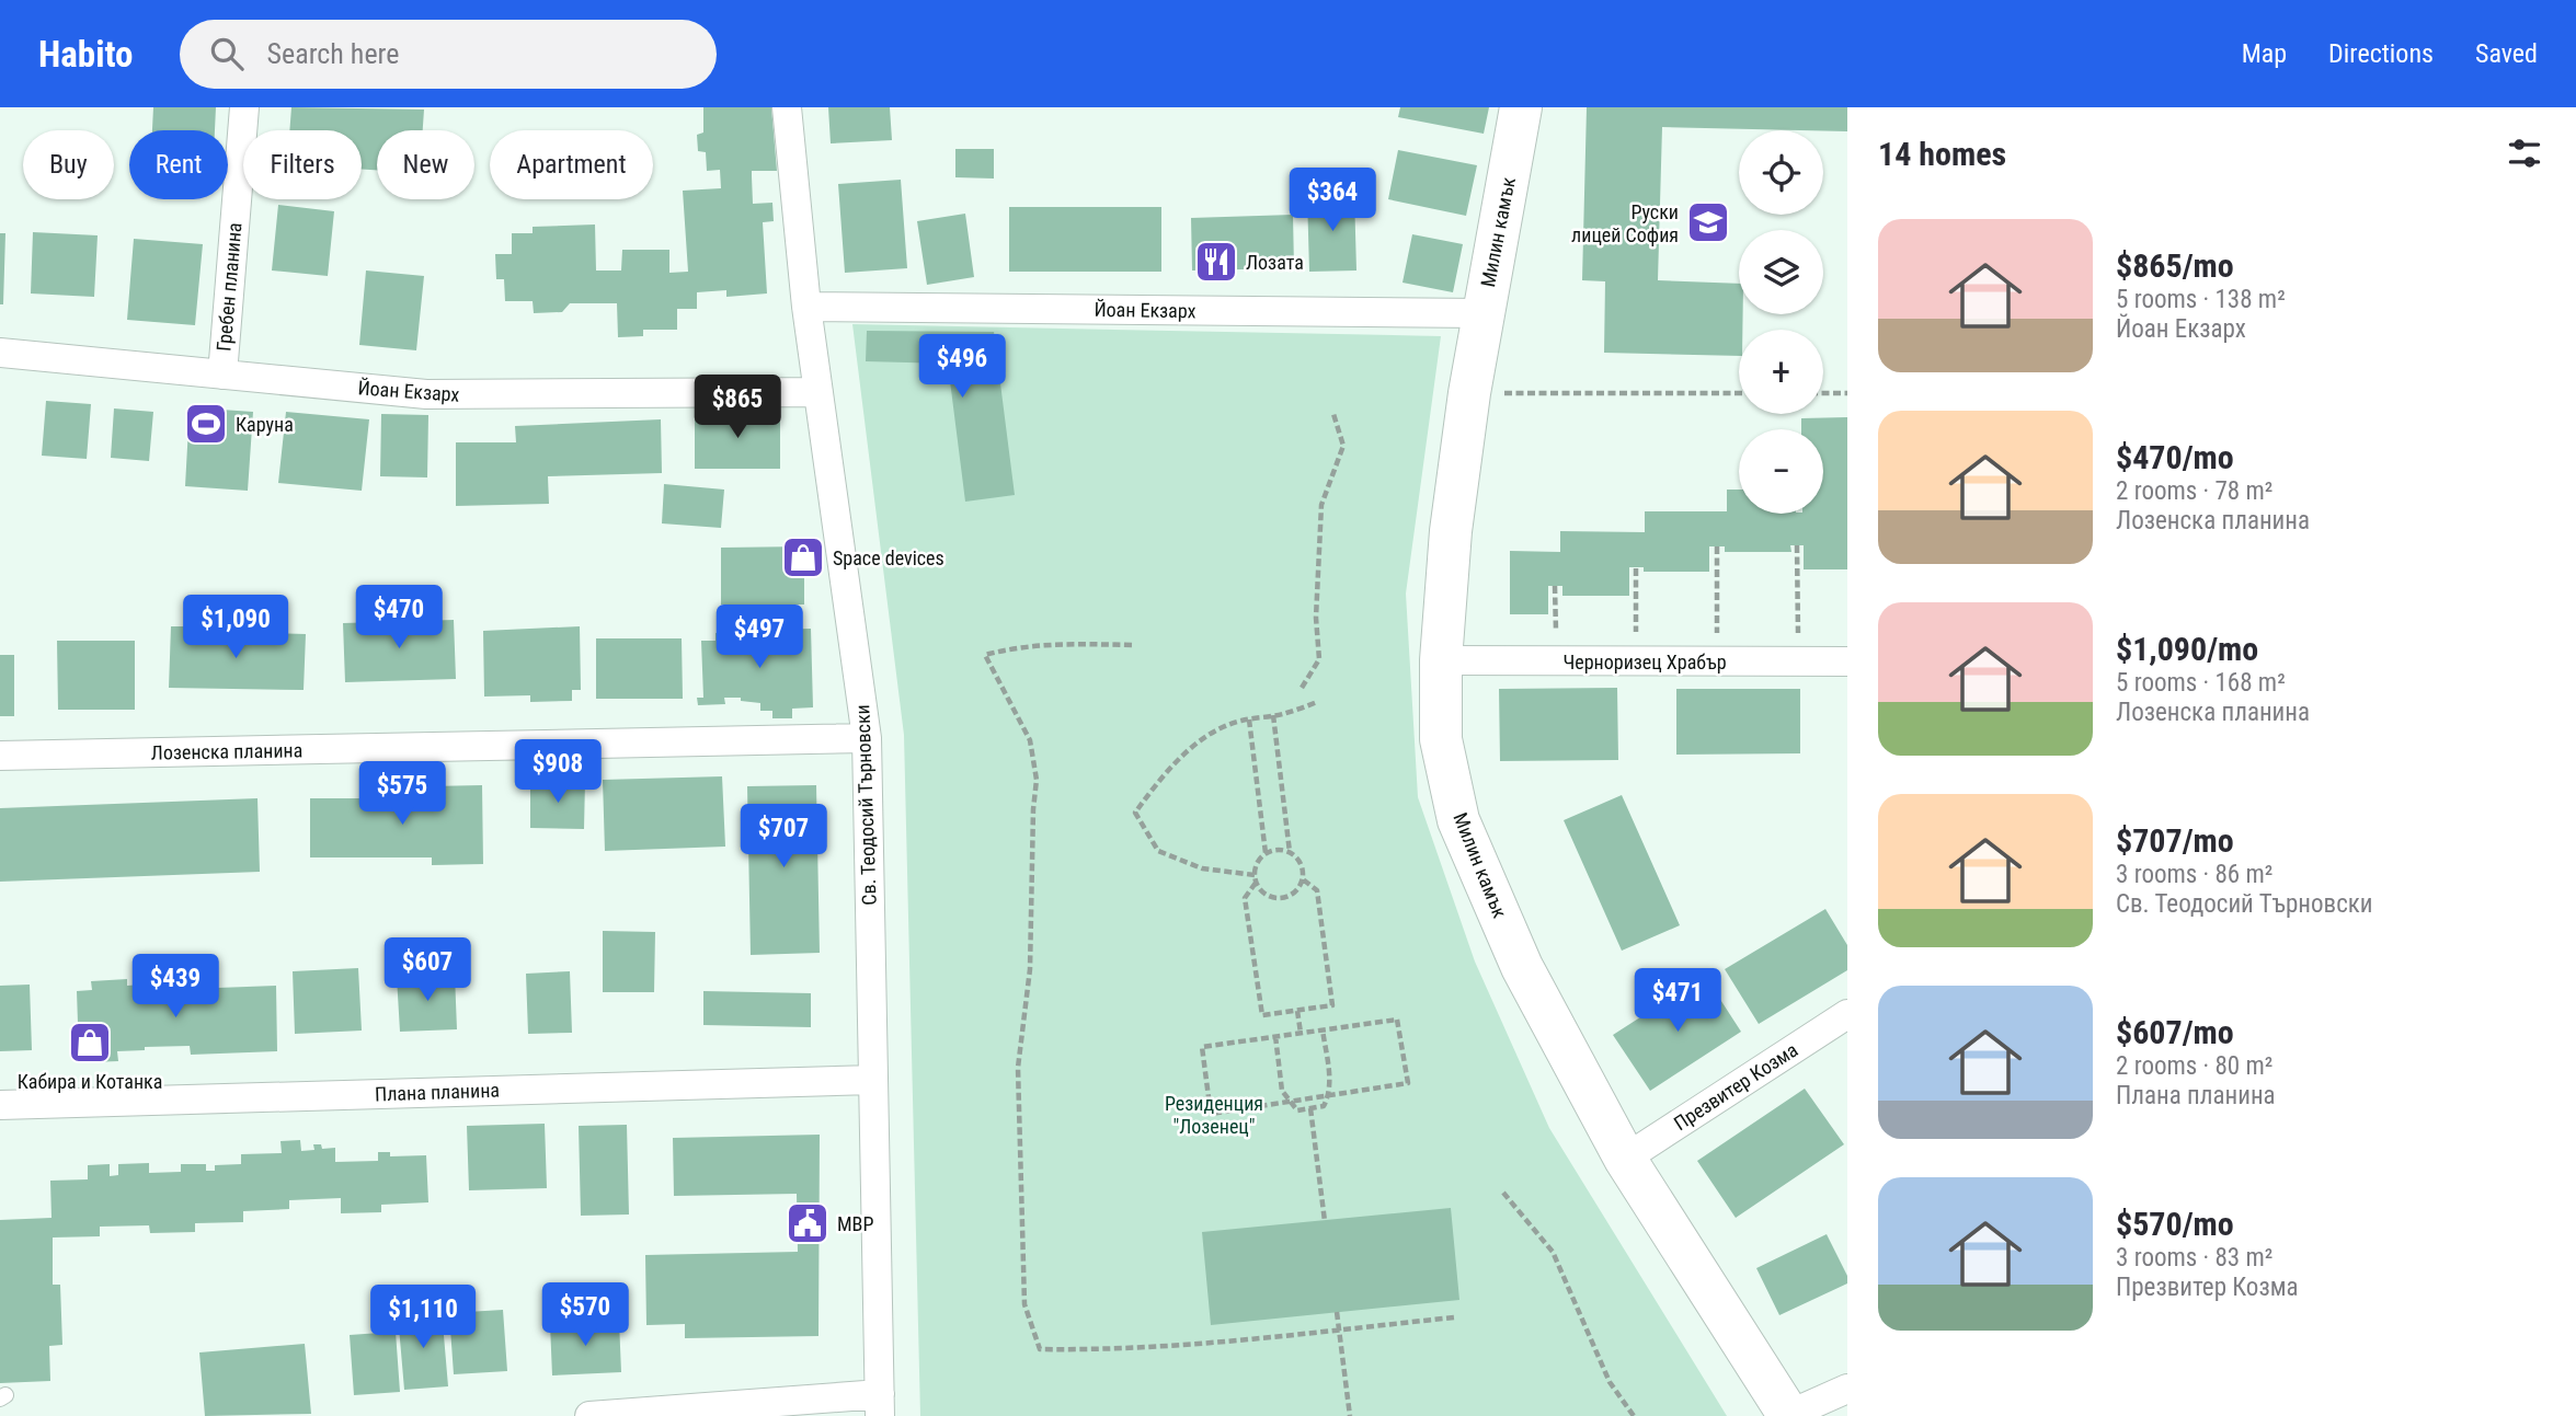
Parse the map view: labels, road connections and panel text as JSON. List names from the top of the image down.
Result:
{
  "streets": {
    "street": [
      "Милин камък",
      "Гребен планина",
      "Йоан Екзарх",
      "Черноризец Храбър",
      "Лозенска планина",
      "Св. Теодосий Търновски",
      "Презвитер Козма",
      "Плана планина"
    ]
  },
  "crossings": [
    ["Милин камък", "Йоан Екзарх"],
    ["Милин камък", "Черноризец Храбър"],
    ["Милин камък", "Презвитер Козма"],
    ["Гребен планина", "Йоан Екзарх"],
    ["Йоан Екзарх", "Св. Теодосий Търновски"],
    ["Лозенска планина", "Св. Теодосий Търновски"],
    ["Св. Теодосий Търновски", "Плана планина"]
  ],
  "parks": ["Резиденция \"Лозенец\""],
  "places": {
    "school or university": ["Руски лицей София"],
    "restaurant": ["Лозата"],
    "sports": ["Каруна"],
    "shop": ["Space devices", "Кабира и Котанка"],
    "public building": ["МВР"]
  },
  "page": {
    "header": "Habito",
    "search": "Search here",
    "nav": ["Map", "Directions", "Saved"],
    "heading": "14 homes",
    "map_buttons": ["+", "−"],
    "chip": [
      "Buy",
      "Rent",
      "Filters",
      "New",
      "Apartment"
    ],
    "price": [
      "$364",
      "$496",
      "$865",
      "$470",
      "$1,090",
      "$497",
      "$908",
      "$575",
      "$707",
      "$607",
      "$439",
      "$471",
      "$570",
      "$1,110"
    ],
    "list": [
      {
        "name": "$865/mo",
        "note": "5 rooms · 138 m² · Йоан Екзарх"
      },
      {
        "name": "$470/mo",
        "note": "2 rooms · 78 m² · Лозенска планина"
      },
      {
        "name": "$1,090/mo",
        "note": "5 rooms · 168 m² · Лозенска планина"
      },
      {
        "name": "$707/mo",
        "note": "3 rooms · 86 m² · Св. Теодосий Търновски"
      },
      {
        "name": "$607/mo",
        "note": "2 rooms · 80 m² · Плана планина"
      },
      {
        "name": "$570/mo",
        "note": "3 rooms · 83 m² · Презвитер Козма"
      }
    ]
  }
}
